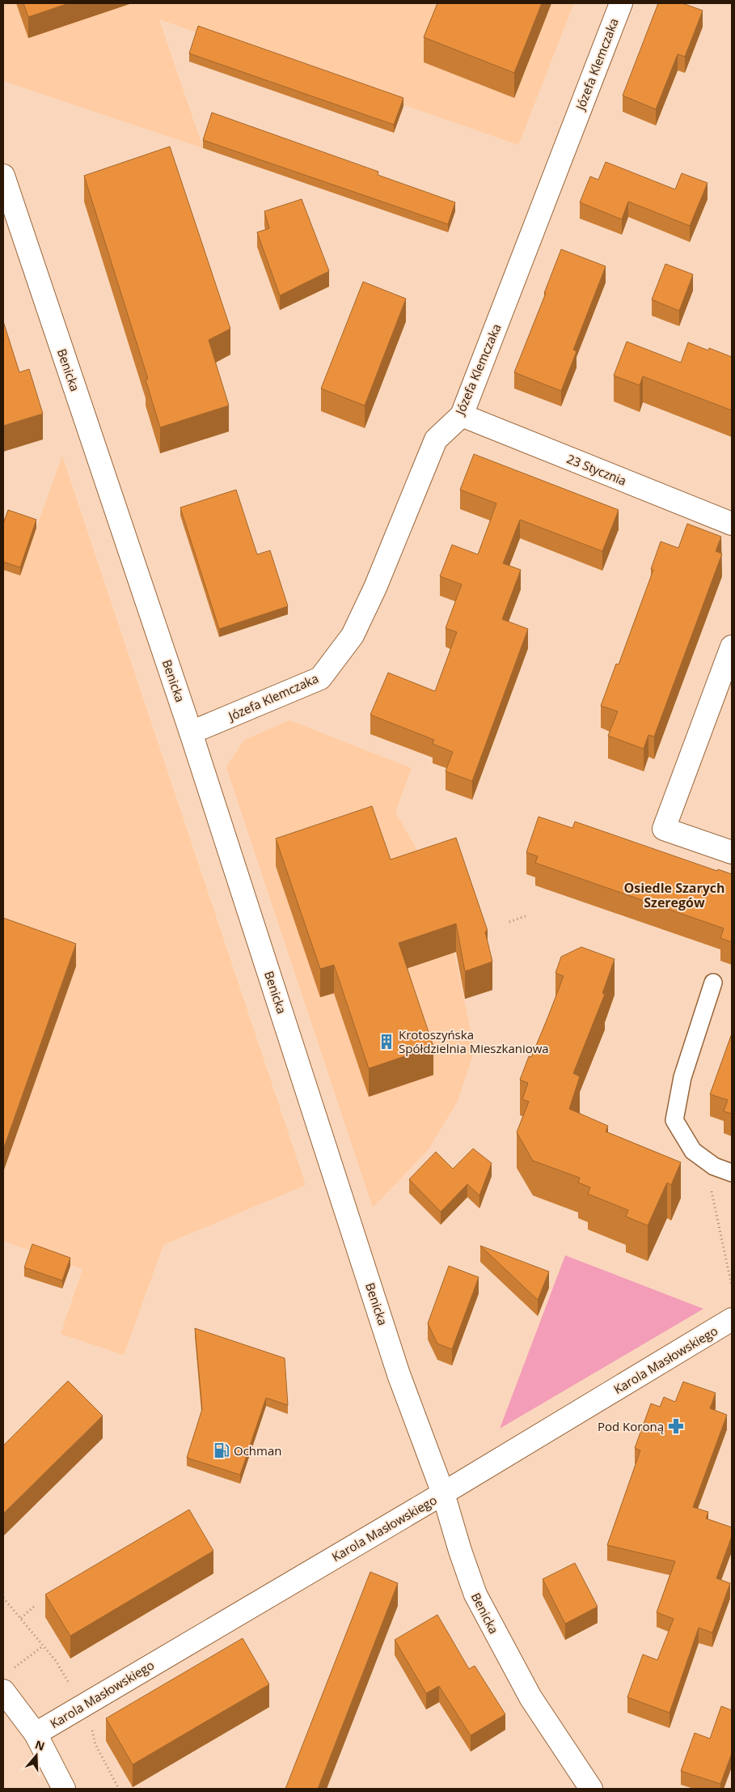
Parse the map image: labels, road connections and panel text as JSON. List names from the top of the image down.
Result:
{
  "streets": {
    "street": [
      "Józefa Klemczaka",
      "Benicka",
      "23 Stycznia",
      "Karola Masłowskiego"
    ]
  },
  "crossings": [
    ["Józefa Klemczaka", "Benicka"],
    ["Józefa Klemczaka", "23 Stycznia"],
    ["Benicka", "Karola Masłowskiego"]
  ],
  "districts": ["Osiedle Szarych Szeregów"],
  "places": {
    "building": ["Krotoszyńska Spółdzielnia Mieszkaniowa"],
    "pharmacy": ["Pod Koroną"],
    "fuel station": ["Ochman"]
  },
  "north": "top"
}
